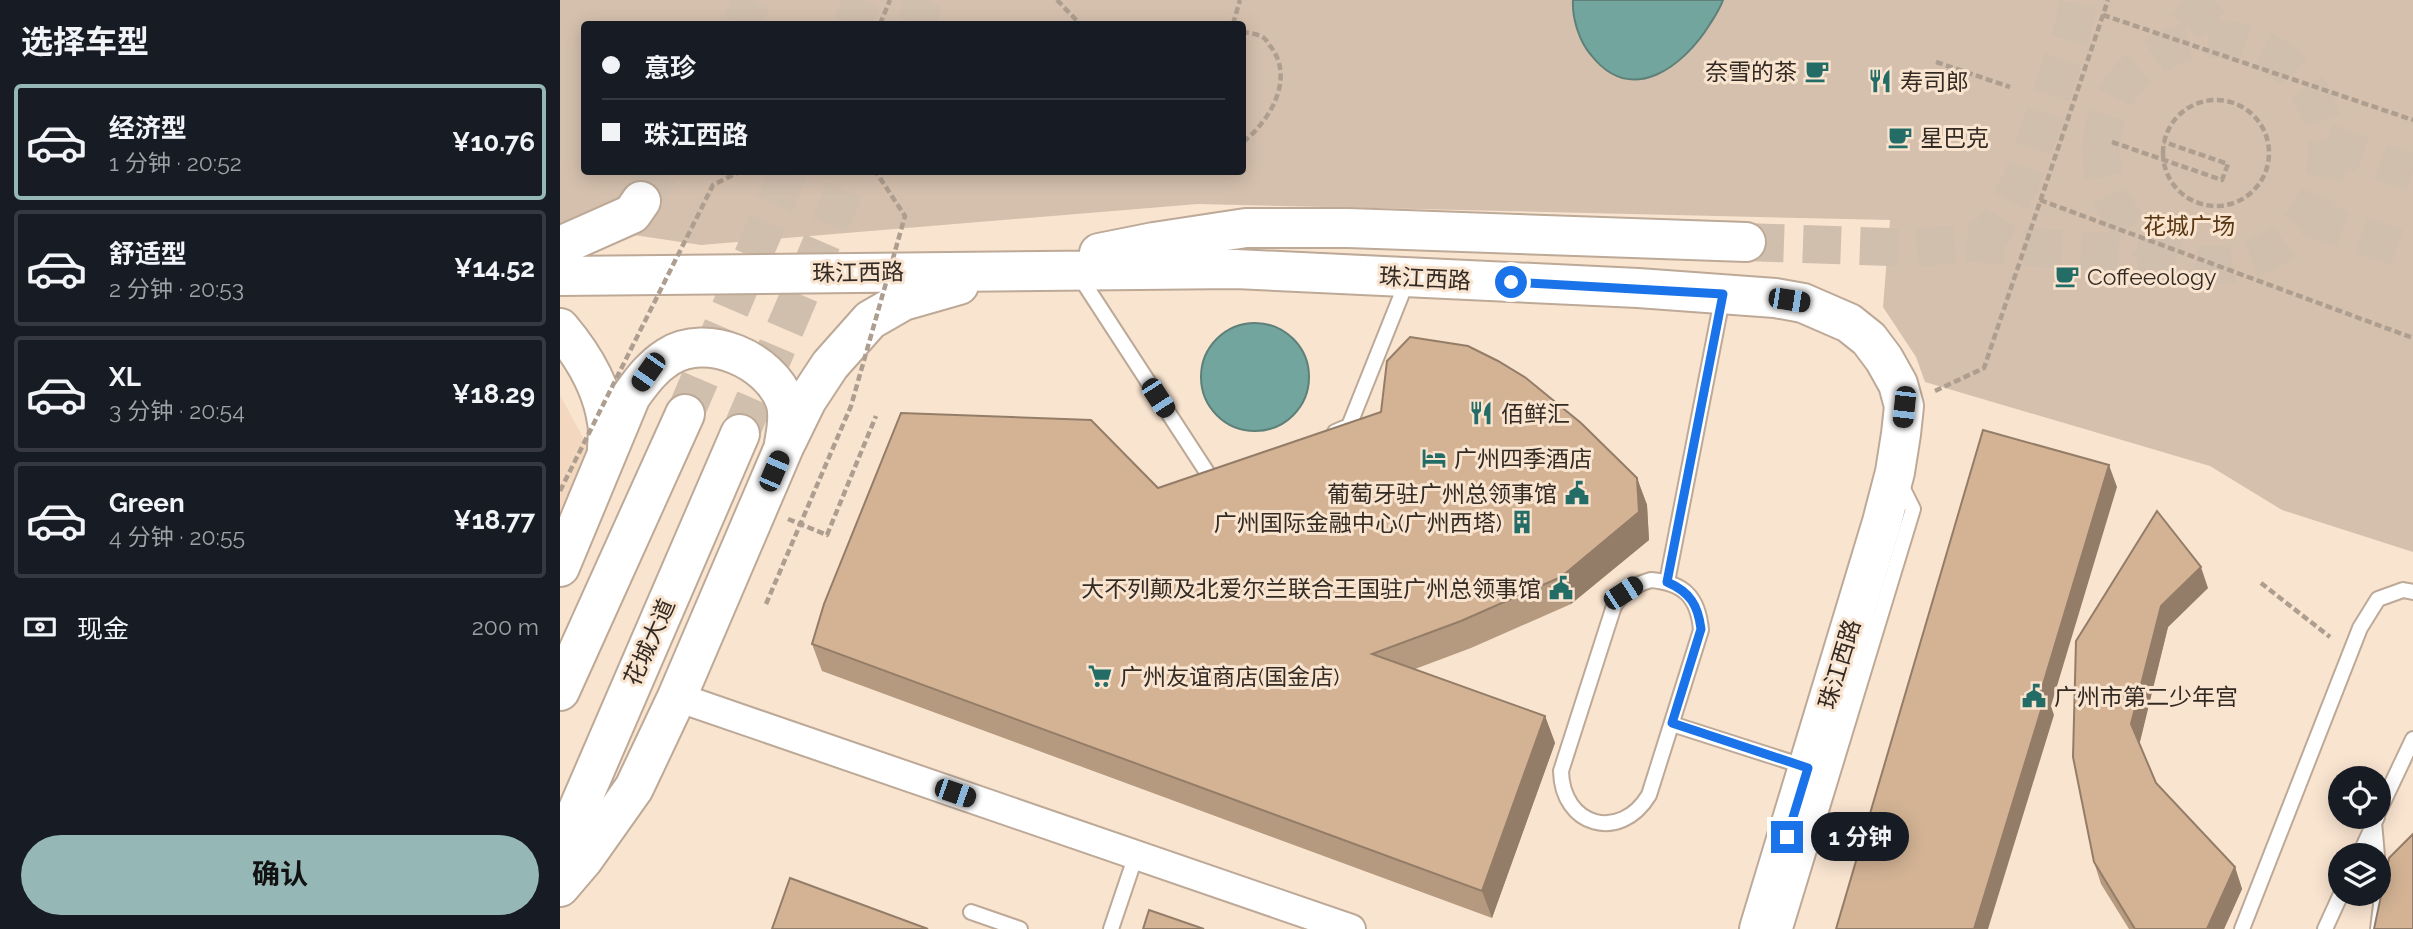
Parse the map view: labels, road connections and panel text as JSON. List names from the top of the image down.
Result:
{
  "streets": {
    "main road": ["珠江西路", "花城大道"]
  },
  "parks": ["花城广场"],
  "places": {
    "cafe": ["奈雪的茶", "星巴克", "Coffeeology"],
    "restaurant": ["寿司郎", "佰鲜汇"],
    "hotel": ["广州四季酒店"],
    "public building": ["葡萄牙驻广州总领事馆", "大不列颠及北爱尔兰联合王国驻广州总领事馆", "广州市第二少年宫"],
    "building": ["广州国际金融中心(广州西塔)"],
    "supermarket": ["广州友谊商店(国金店)"]
  },
  "page": {
    "heading": "选择车型",
    "banner": ["意珍", "珠江西路"],
    "list": [
      {
        "name": "经济型",
        "note": "1 分钟 · 20:52",
        "value": "¥10.76"
      },
      {
        "name": "舒适型",
        "note": "2 分钟 · 20:53",
        "value": "¥14.52"
      },
      {
        "name": "XL",
        "note": "3 分钟 · 20:54",
        "value": "¥18.29"
      },
      {
        "name": "Green",
        "note": "4 分钟 · 20:55",
        "value": "¥18.77"
      }
    ],
    "pay": ["现金", "200 m"],
    "bubble": "1 分钟",
    "buttons": "确认"
  }
}
